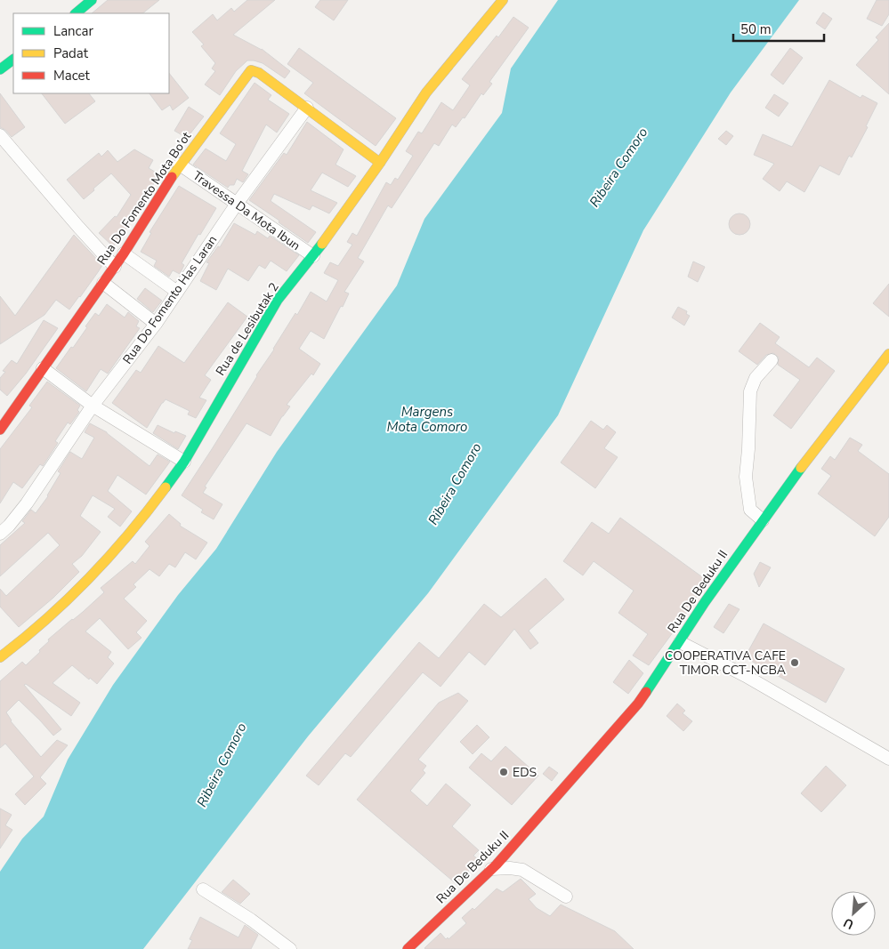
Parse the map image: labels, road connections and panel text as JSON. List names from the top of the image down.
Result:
{
  "streets": {
    "street": [
      "Rua Do Fomento Mota Bo’ot",
      "Travessa Da Mota Ibun",
      "Rua Do Fomento Has Laran",
      "Rua de Lesibutak 2",
      "Rua De Beduku II"
    ]
  },
  "crossings": [
    ["Rua Do Fomento Mota Bo’ot", "Travessa Da Mota Ibun"],
    ["Rua Do Fomento Mota Bo’ot", "Rua Do Fomento Has Laran"],
    ["Rua Do Fomento Mota Bo’ot", "Rua de Lesibutak 2"],
    ["Travessa Da Mota Ibun", "Rua Do Fomento Has Laran"],
    ["Travessa Da Mota Ibun", "Rua de Lesibutak 2"]
  ],
  "water": ["Ribeira Comoro", "Margens Mota Comoro"],
  "places": ["COOPERATIVA CAFE TIMOR CCT-NCBA", "EDS"],
  "legend": ["Lancar", "Padat", "Macet"],
  "scale_bar": "50 m",
  "north": "bottom left"
}
